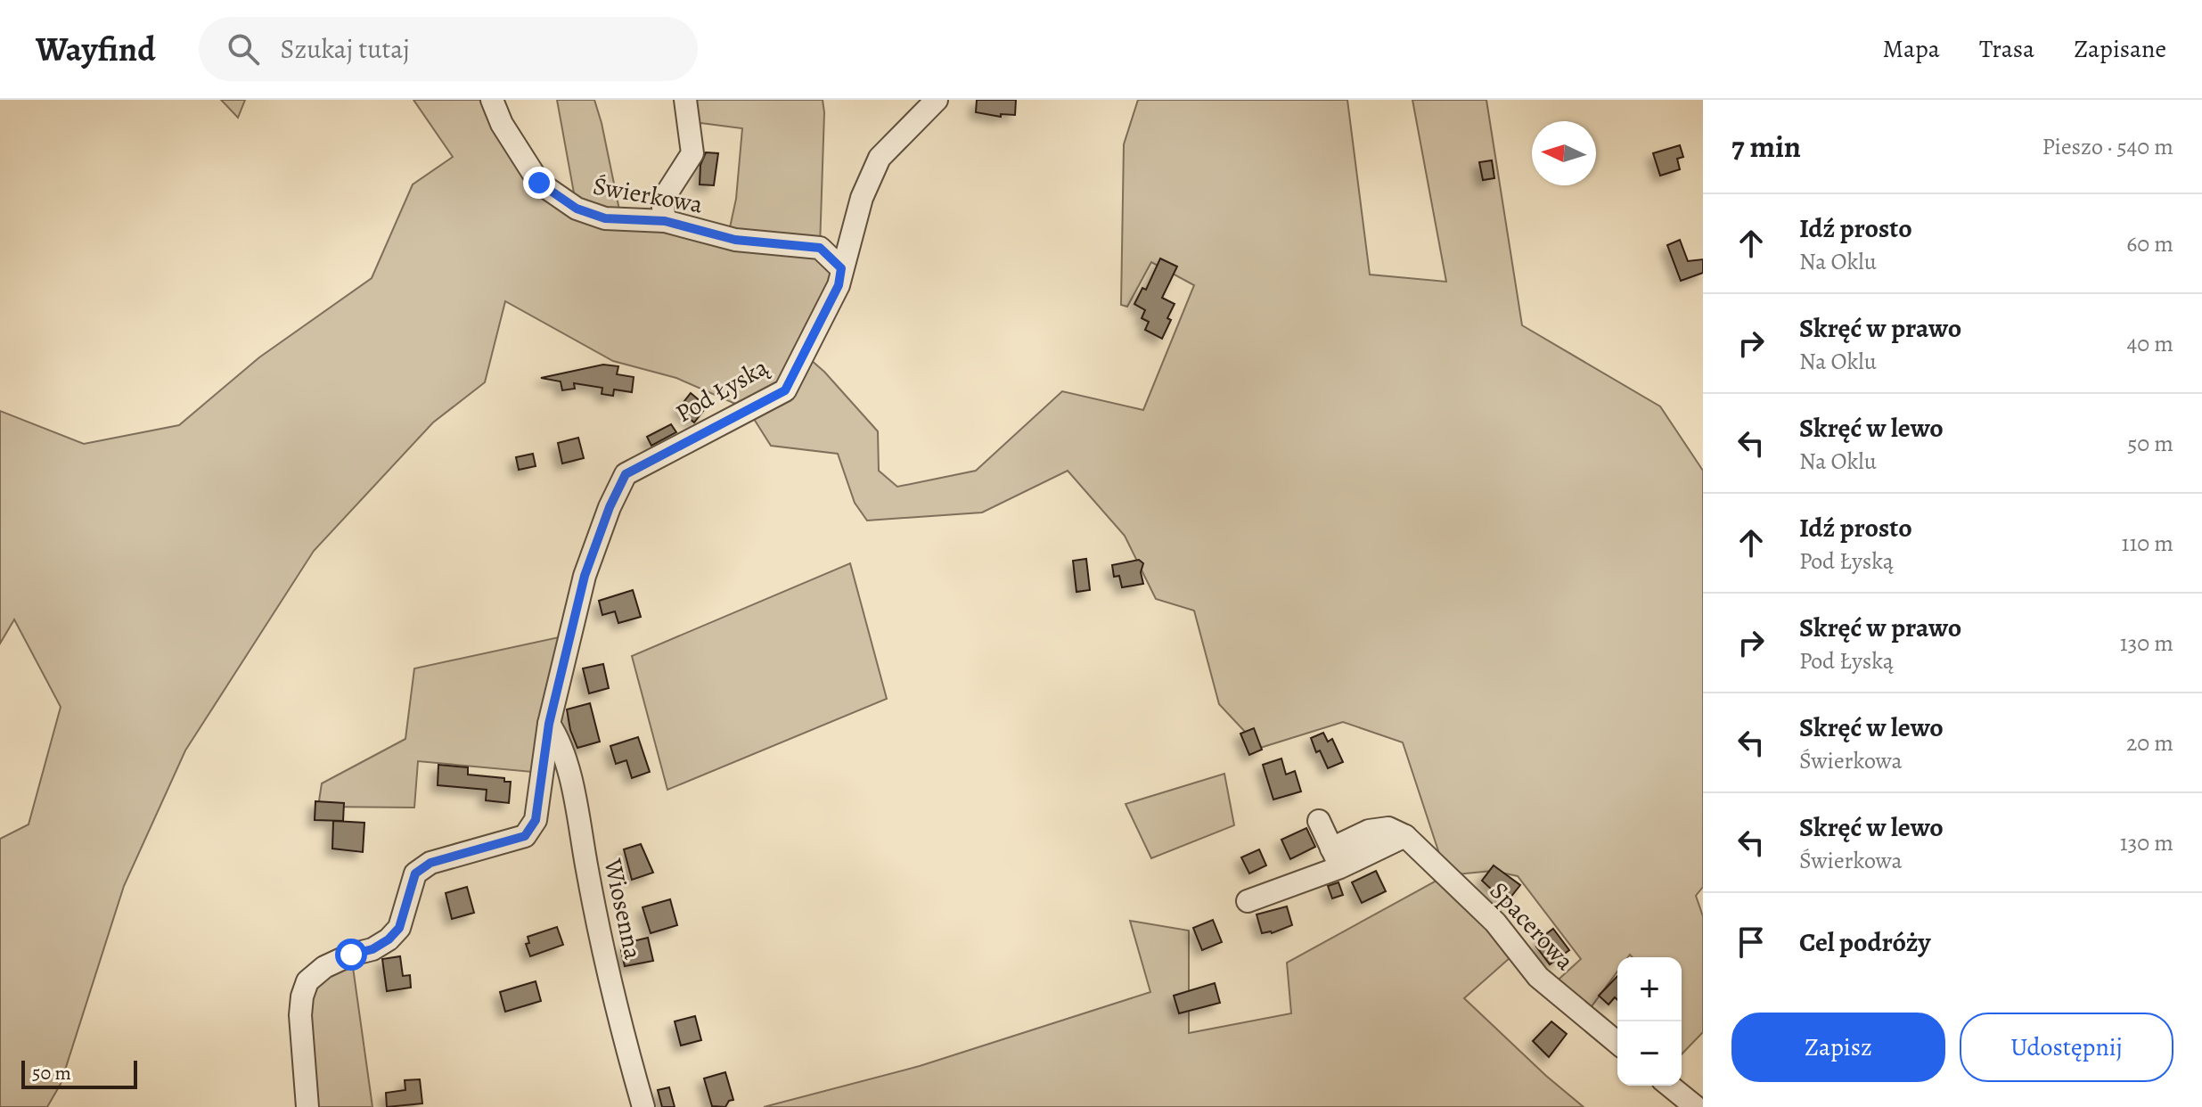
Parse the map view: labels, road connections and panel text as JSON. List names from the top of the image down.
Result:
{
  "streets": {
    "street": [
      "Świerkowa",
      "Pod Łyską",
      "Wiosenna",
      "Spacerowa"
    ]
  },
  "crossings": [
    ["Świerkowa", "Pod Łyską"],
    ["Pod Łyską", "Wiosenna"]
  ],
  "scale_bar": "50 m",
  "north": "left",
  "page": {
    "header": "Wayfind",
    "search": "Szukaj tutaj",
    "nav": ["Mapa", "Trasa", "Zapisane"],
    "heading": ["7 min", "Pieszo · 540 m"],
    "list": [
      ["Idź prosto", "Na Oklu", "60 m"],
      ["Skręć w prawo", "Na Oklu", "40 m"],
      ["Skręć w lewo", "Na Oklu", "50 m"],
      ["Idź prosto", "Pod Łyską", "110 m"],
      ["Skręć w prawo", "Pod Łyską", "130 m"],
      ["Skręć w lewo", "Świerkowa", "20 m"],
      ["Skręć w lewo", "Świerkowa", "130 m"],
      "Cel podróży"
    ],
    "map_buttons": ["+", "−"],
    "buttons": ["Zapisz", "Udostępnij"],
    "scale": "50 m"
  }
}
